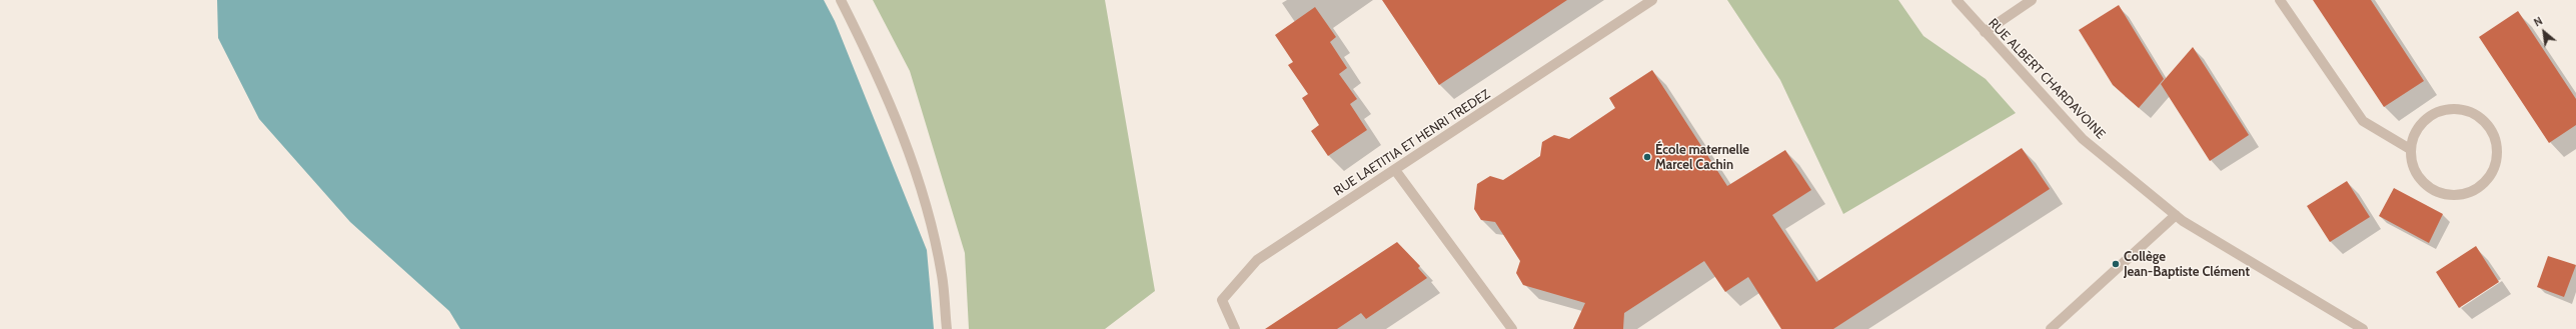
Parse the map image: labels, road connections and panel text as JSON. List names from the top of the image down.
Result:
{
  "streets": {
    "street": ["RUE ALBERT CHARDAVOINE", "RUE LAETITIA ET HENRI TREDEZ"]
  },
  "places": ["École maternelle Marcel Cachin", "Collège Jean-Baptiste Clément"],
  "north": "top left"
}
